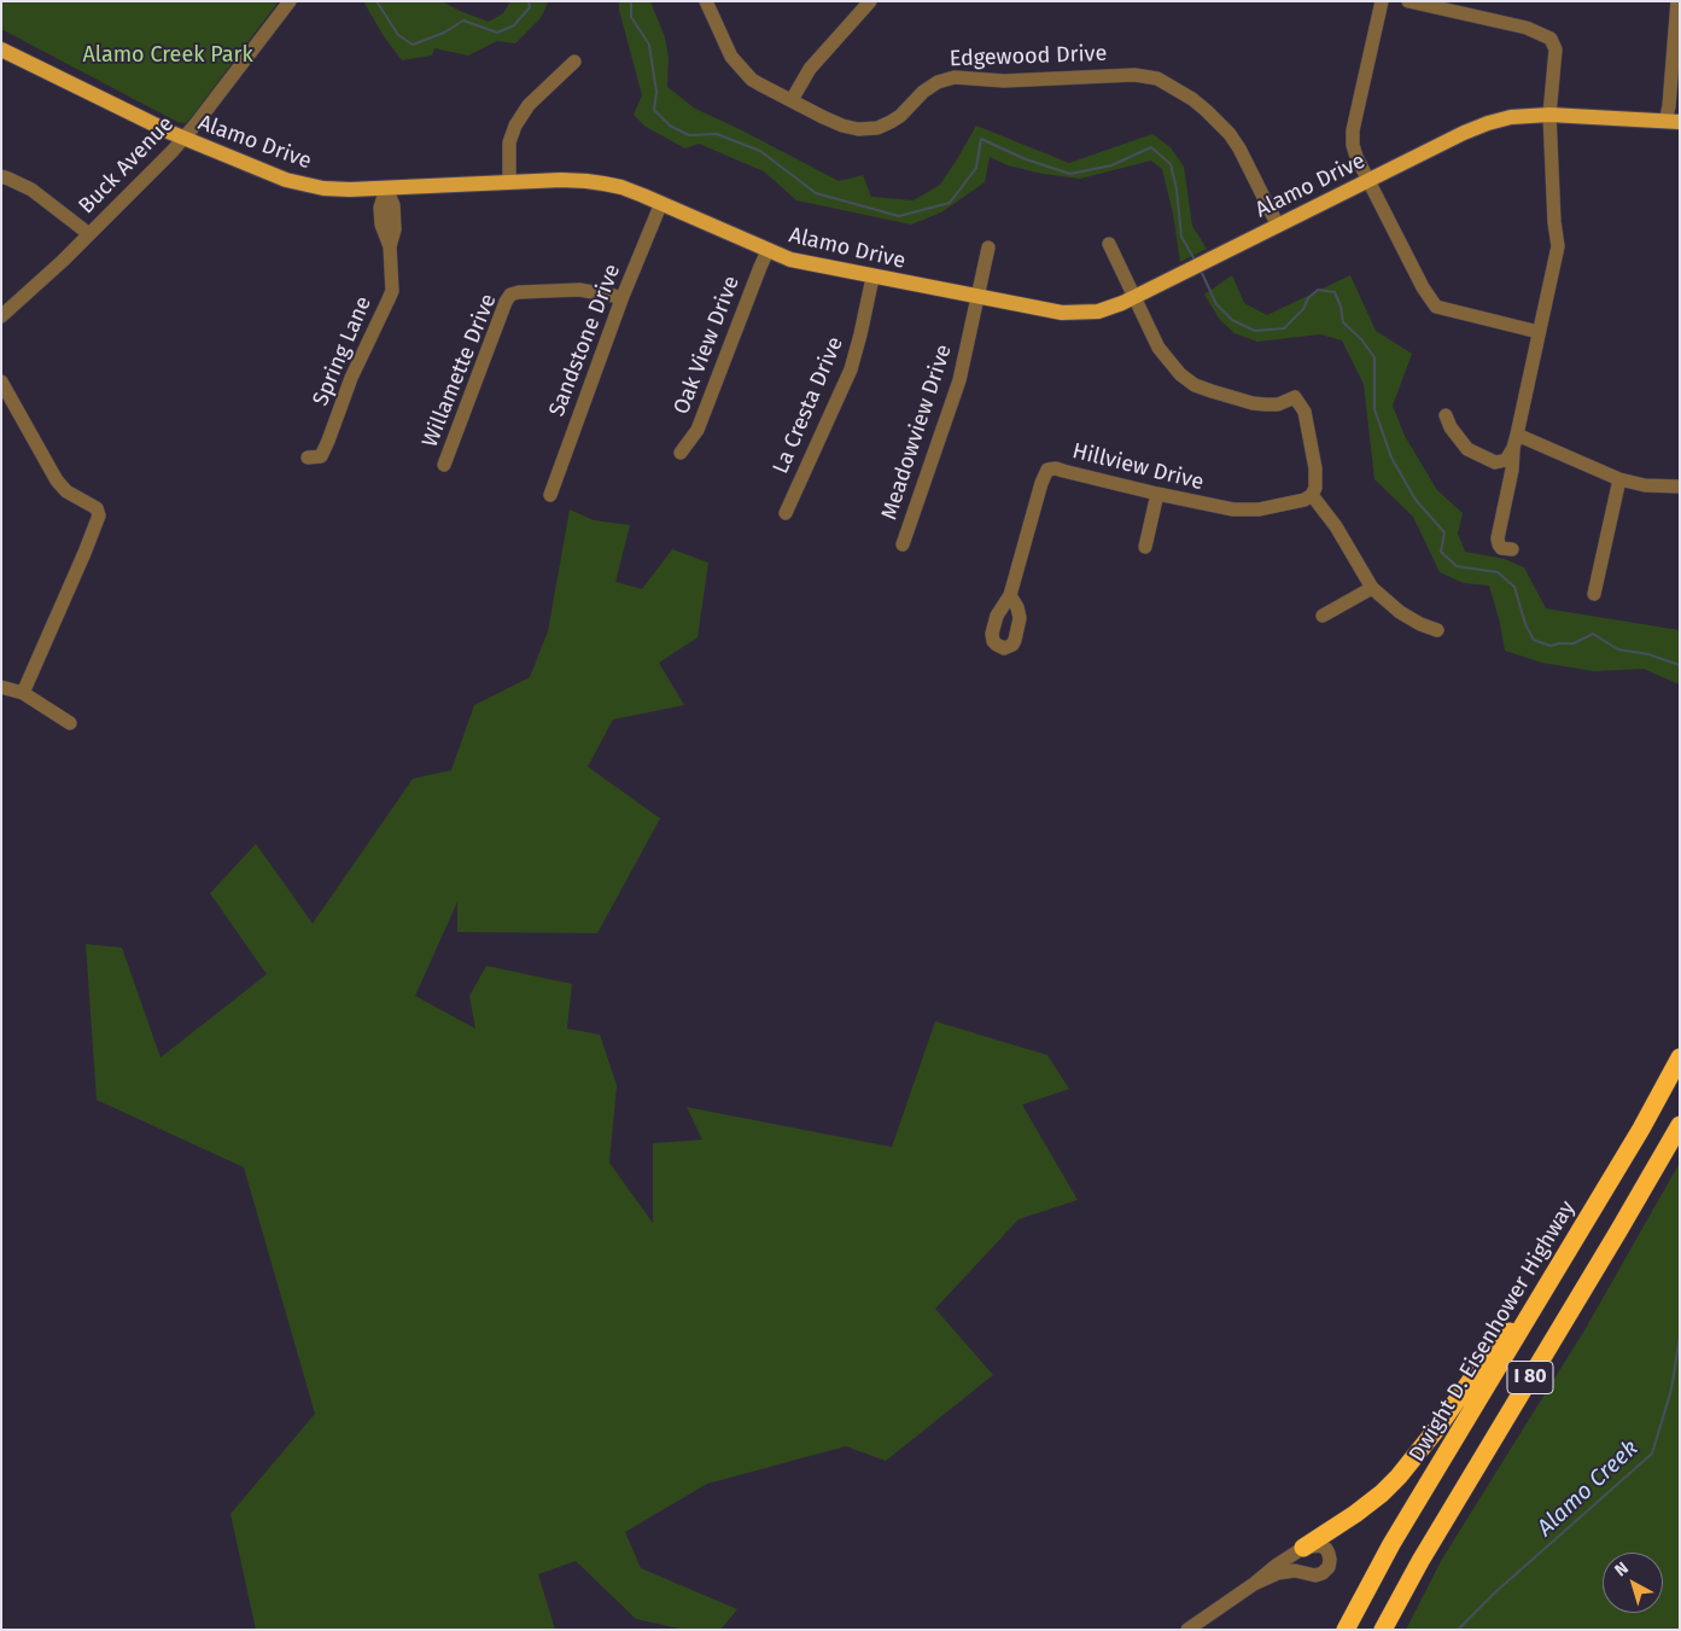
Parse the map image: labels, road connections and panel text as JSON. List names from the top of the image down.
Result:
{
  "streets": {
    "highway": ["Dwight D. Eisenhower Highway", "I 80"],
    "main road": ["Alamo Drive"],
    "street": [
      "Edgewood Drive",
      "Buck Avenue",
      "Sandstone Drive",
      "Oak View Drive",
      "Spring Lane",
      "Willamette Drive",
      "La Cresta Drive",
      "Meadowview Drive",
      "Hillview Drive"
    ]
  },
  "crossings": [
    ["Edgewood Drive", "Alamo Drive"],
    ["Alamo Drive", "Buck Avenue"],
    ["Alamo Drive", "Sandstone Drive"],
    ["Alamo Drive", "Oak View Drive"],
    ["Alamo Drive", "Spring Lane"],
    ["Alamo Drive", "La Cresta Drive"],
    ["Alamo Drive", "Meadowview Drive"],
    ["Sandstone Drive", "Willamette Drive"]
  ],
  "water": ["Alamo Creek"],
  "parks": ["Alamo Creek Park"],
  "north": "top left"
}
